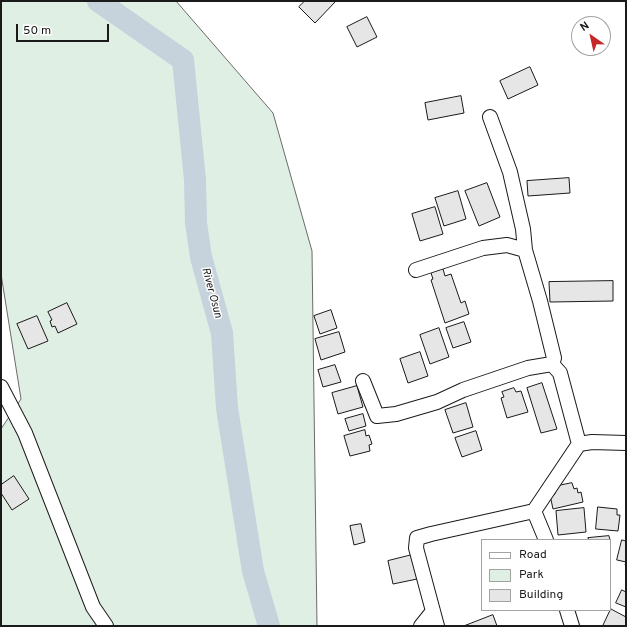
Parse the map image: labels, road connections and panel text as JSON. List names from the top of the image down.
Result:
{
  "water": ["River Osun"],
  "legend": ["Road", "Park", "Building"],
  "scale_bar": "50 m",
  "north": "top left"
}
